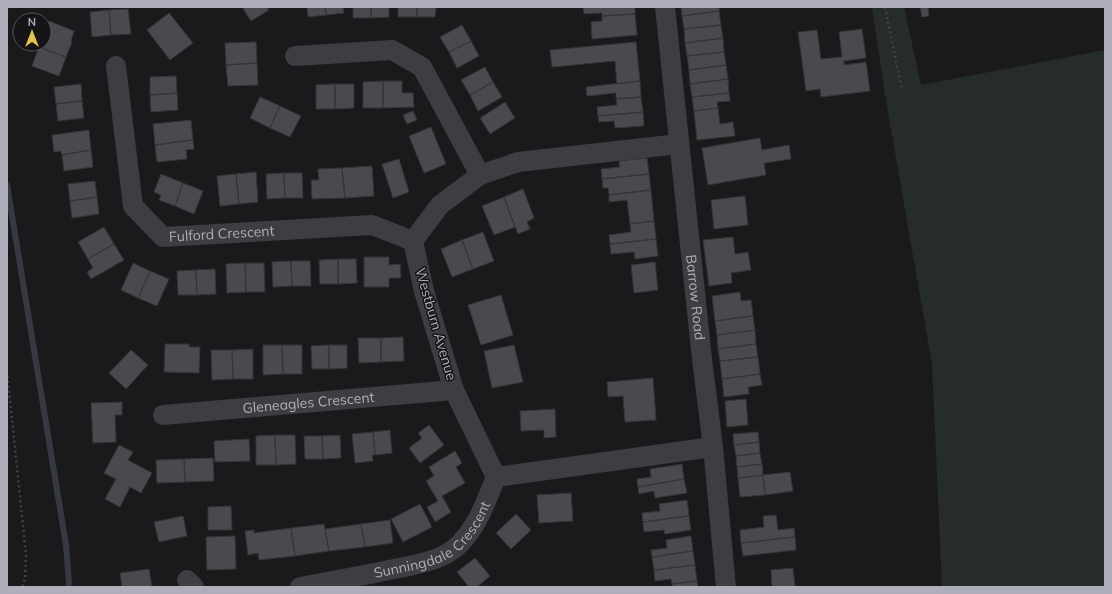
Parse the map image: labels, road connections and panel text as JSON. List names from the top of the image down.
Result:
{
  "streets": {
    "street": [
      "Fulford Crescent",
      "Barrow Road",
      "Westburn Avenue",
      "Gleneagles Crescent",
      "Sunningdale Crescent"
    ]
  },
  "crossings": [
    ["Fulford Crescent", "Westburn Avenue"],
    ["Westburn Avenue", "Gleneagles Crescent"],
    ["Westburn Avenue", "Sunningdale Crescent"]
  ],
  "north": "top"
}
